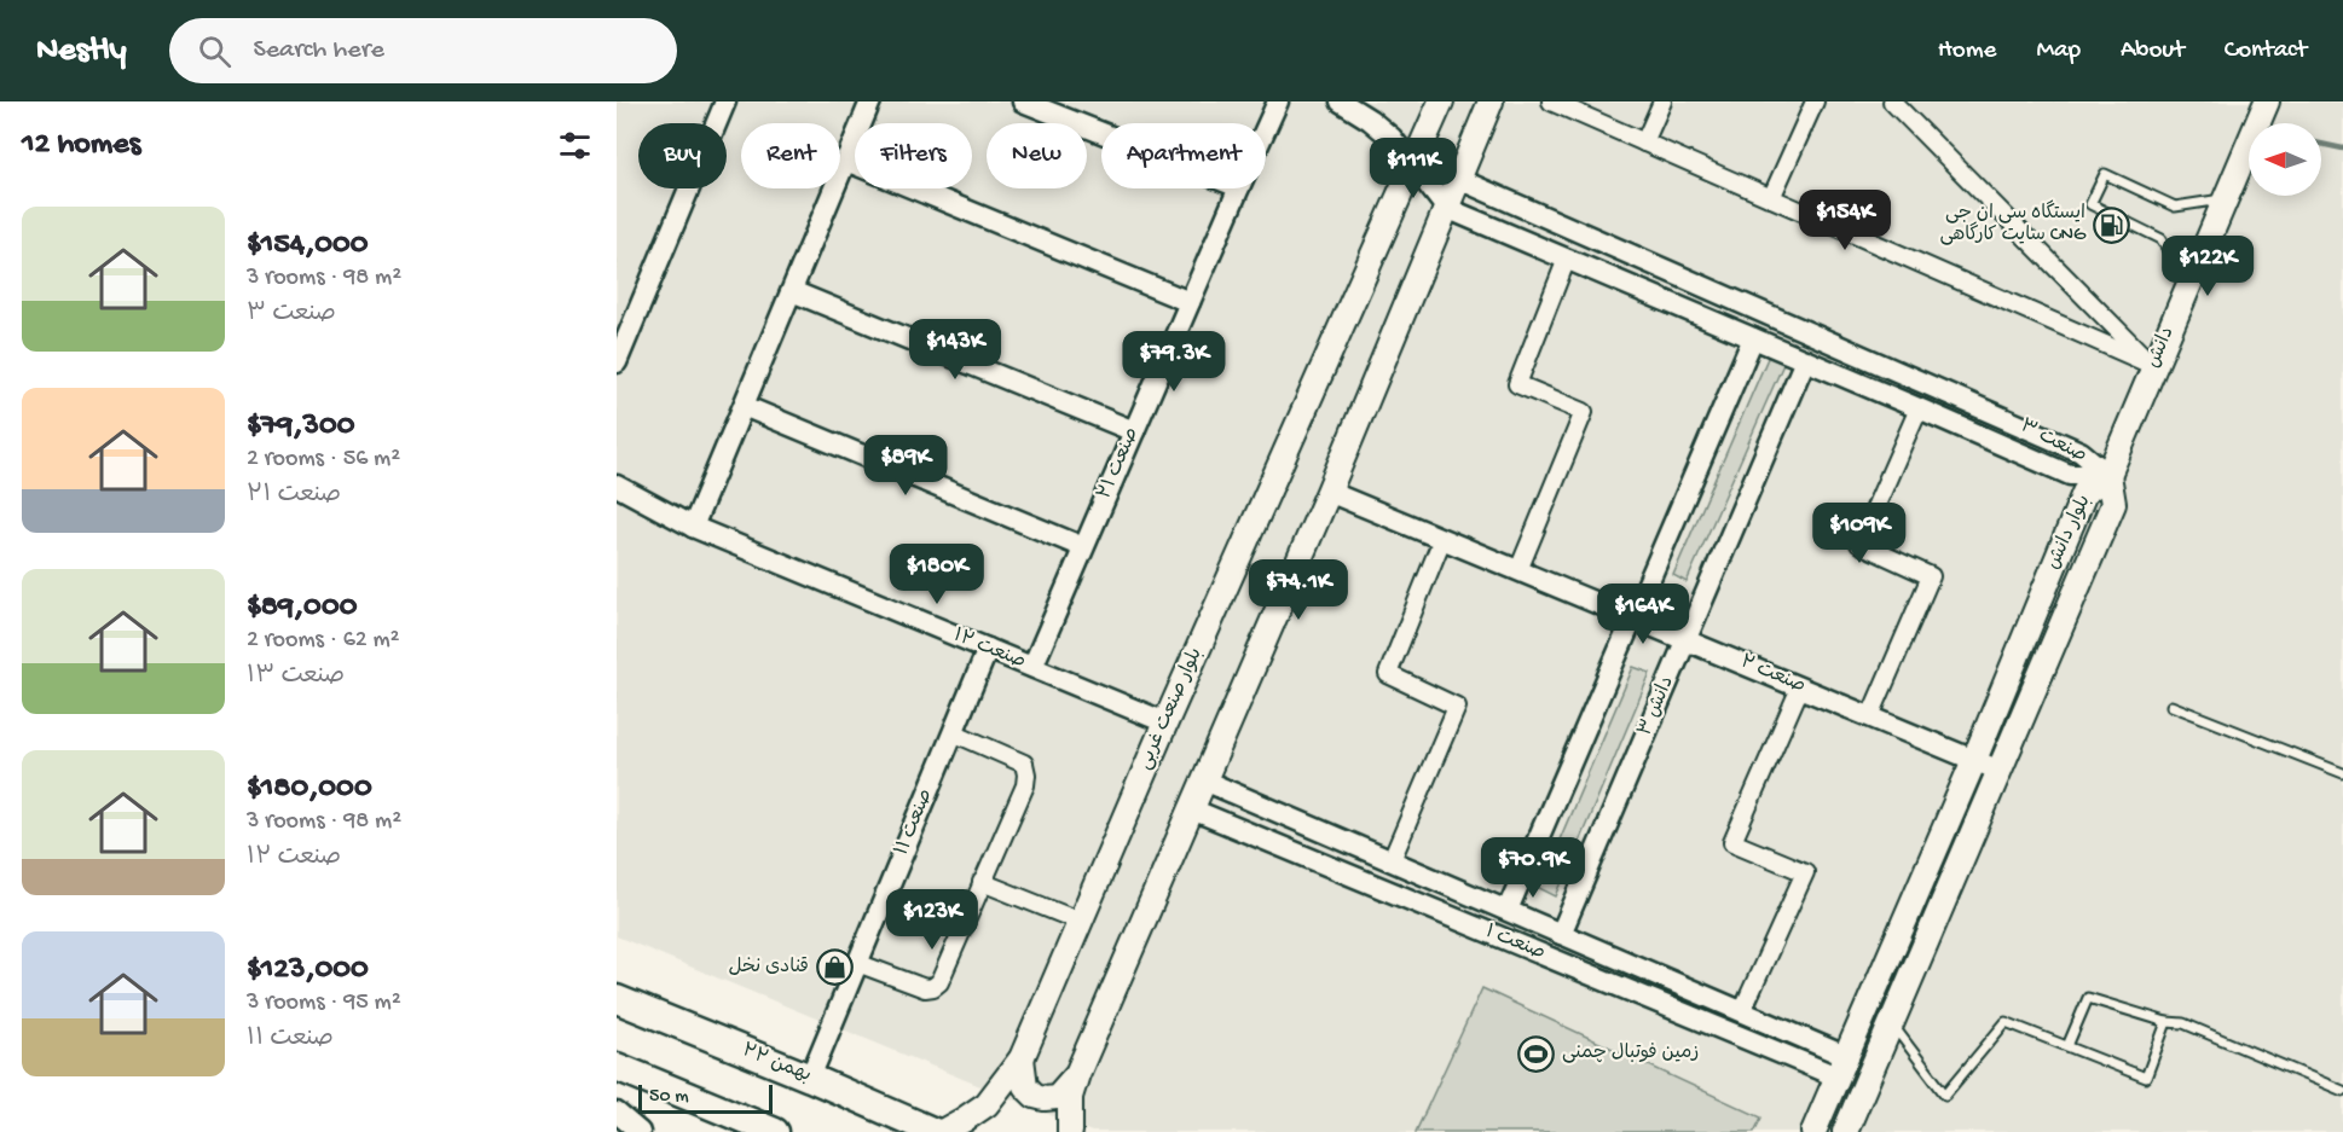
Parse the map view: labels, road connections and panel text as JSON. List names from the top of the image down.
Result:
{
  "streets": {
    "highway": ["۲۲ بهمن"],
    "main road": ["دانش", "بلوار دانش", "بلوار صنعت غربی"],
    "street": [
      "صنعت ۳",
      "صنعت ۲۱",
      "صنعت ۱۲",
      "صنعت ۲",
      "دانش ۳",
      "صنعت ۱۱",
      "صنعت ۱"
    ]
  },
  "crossings": [
    ["دانش", "صنعت ۳"],
    ["دانش", "بلوار دانش"],
    ["صنعت ۳", "بلوار دانش"],
    ["صنعت ۳", "دانش ۳"],
    ["صنعت ۳", "بلوار صنعت غربی"],
    ["صنعت ۲۱", "صنعت ۱۲"],
    ["بلوار دانش", "صنعت ۲"],
    ["بلوار دانش", "صنعت ۱"],
    ["صنعت ۱۲", "بلوار صنعت غربی"],
    ["صنعت ۱۲", "صنعت ۱۱"],
    ["صنعت ۲", "دانش ۳"],
    ["دانش ۳", "صنعت ۱"],
    ["صنعت ۱۱", "۲۲ بهمن"]
  ],
  "places": {
    "fuel station": ["ایستگاه سی ان جی سایت کارگاهی CNG"],
    "shop": ["قنادی نخل"],
    "sports": ["زمین فوتبال چمنی"]
  },
  "scale_bar": "50 m",
  "north": "left",
  "page": {
    "header": "Nestly",
    "search": "Search here",
    "nav": [
      "Home",
      "Map",
      "About",
      "Contact"
    ],
    "heading": "12 homes",
    "chip": [
      "Buy",
      "Rent",
      "Filters",
      "New",
      "Apartment"
    ],
    "price": [
      "$111K",
      "$154K",
      "$122K",
      "$143K",
      "$79.3K",
      "$89K",
      "$109K",
      "$180K",
      "$74.1K",
      "$164K",
      "$70.9K",
      "$123K"
    ],
    "list": [
      {
        "name": "$154,000",
        "note": "3 rooms · 98 m² · صنعت ۳"
      },
      {
        "name": "$79,300",
        "note": "2 rooms · 56 m² · صنعت ۲۱"
      },
      {
        "name": "$89,000",
        "note": "2 rooms · 62 m² · صنعت ۱۳"
      },
      {
        "name": "$180,000",
        "note": "3 rooms · 98 m² · صنعت ۱۲"
      },
      {
        "name": "$123,000",
        "note": "3 rooms · 95 m² · صنعت ۱۱"
      }
    ],
    "scale": "50 m"
  }
}
